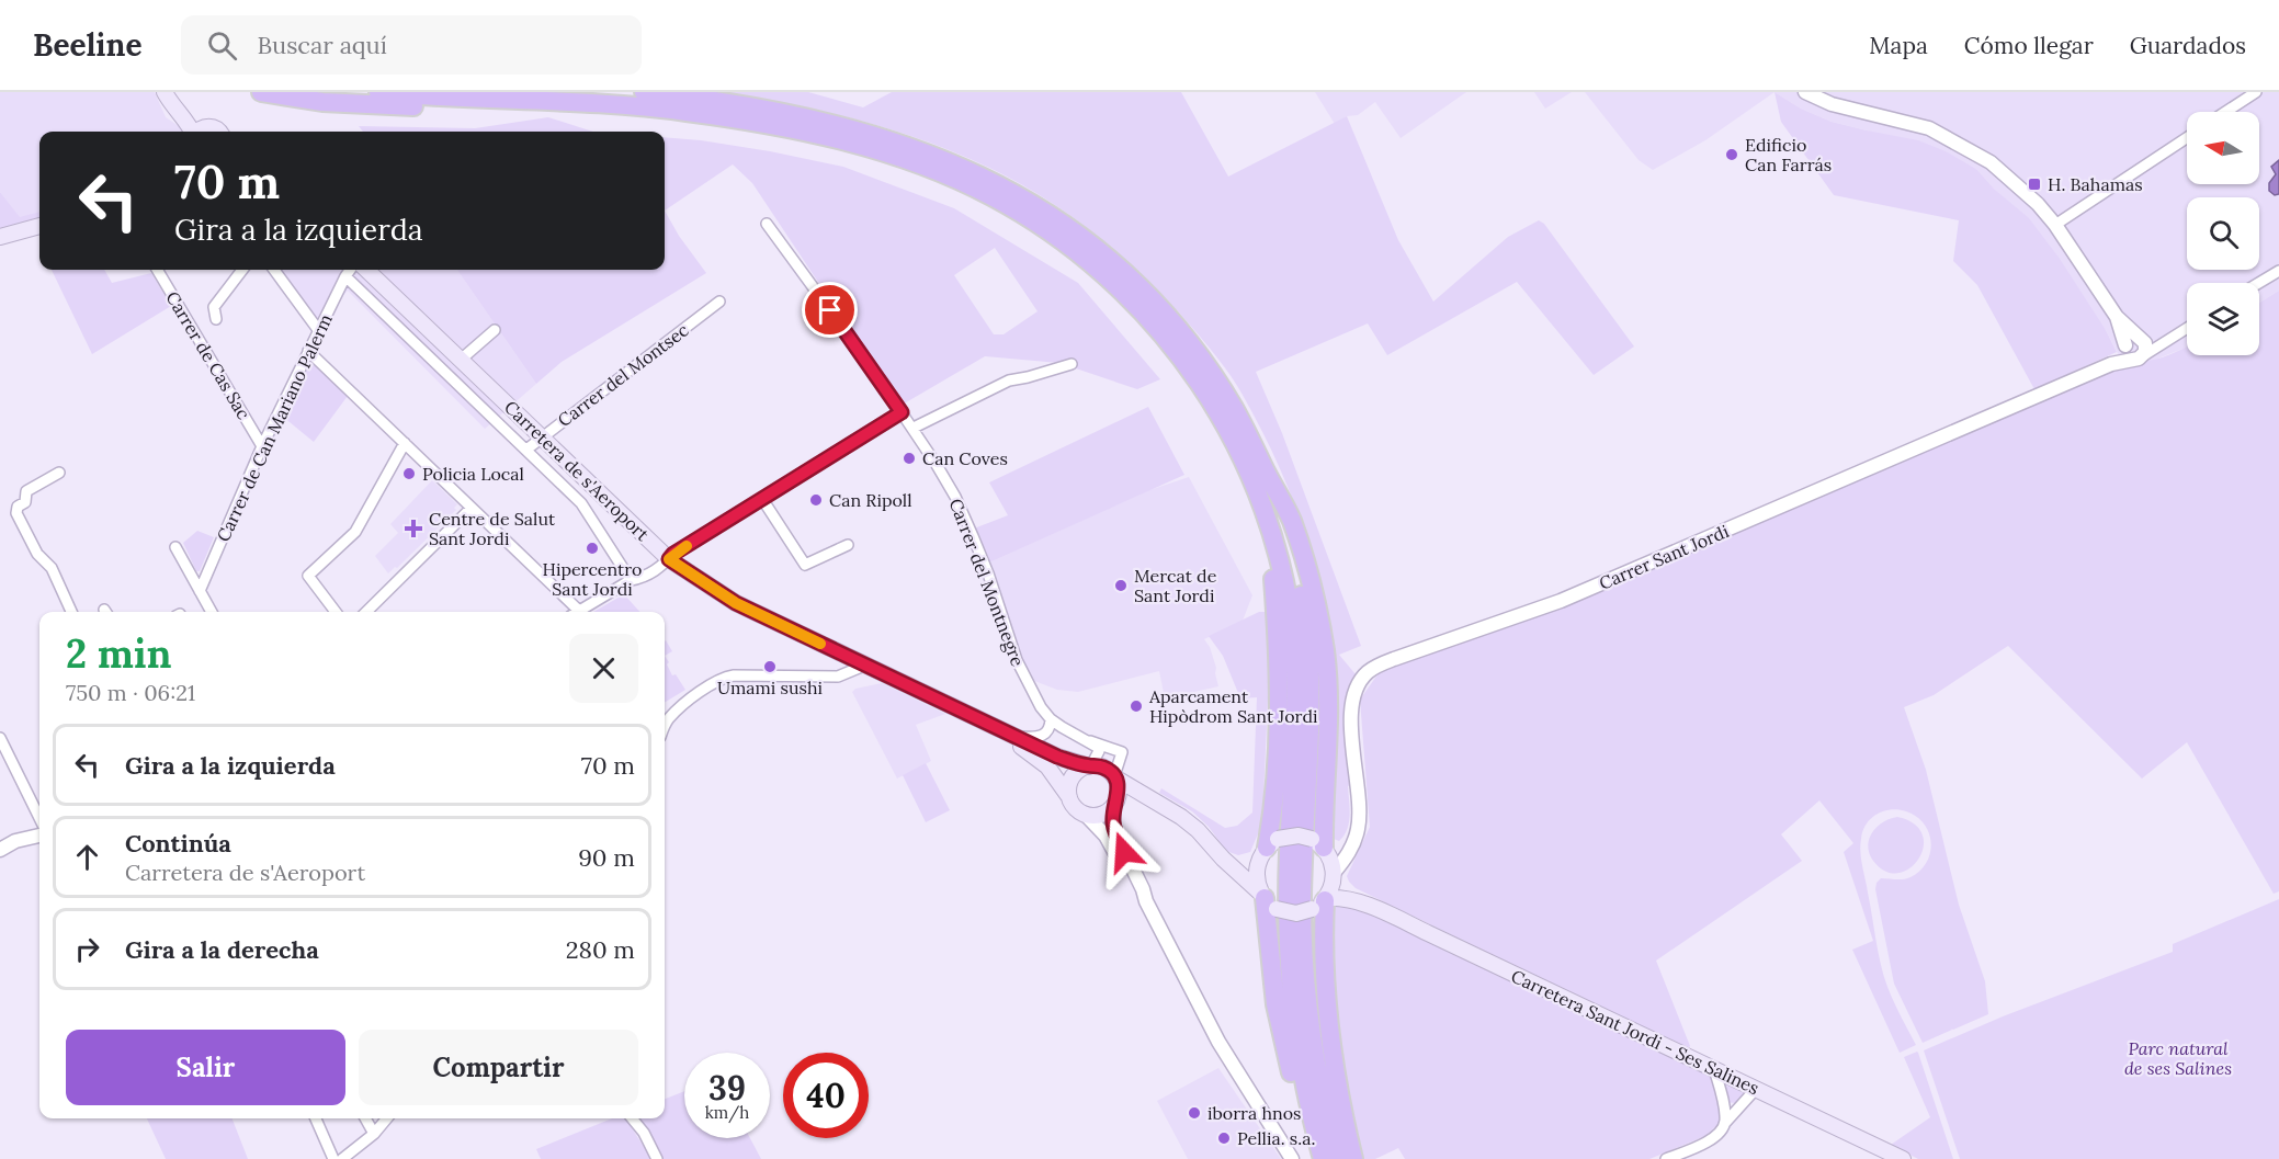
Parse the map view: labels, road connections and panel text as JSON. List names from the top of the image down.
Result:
{
  "streets": {
    "main road": ["Carretera de s'Aeroport", "Carretera Sant Jordi - Ses Salines"],
    "street": [
      "Carrer de Cas Sac",
      "Carrer del Montsec",
      "Carrer de Can Mariano Palerm",
      "Carrer Sant Jordi",
      "Carrer del Montnegre"
    ]
  },
  "crossings": [
    ["Carrer de Cas Sac", "Carrer de Can Mariano Palerm"],
    ["Carrer del Montsec", "Carretera de s'Aeroport"],
    ["Carrer de Can Mariano Palerm", "Carretera de s'Aeroport"],
    ["Carrer Sant Jordi", "Carretera Sant Jordi - Ses Salines"]
  ],
  "parks": ["Parc natural de ses Salines"],
  "places": {
    "other": [
      "Edificio Can Farrás",
      "Can Coves",
      "Policia Local",
      "Can Ripoll",
      "Hipercentro Sant Jordi",
      "Mercat de Sant Jordi",
      "Umami sushi",
      "Aparcament Hipòdrom Sant Jordi",
      "iborra hnos",
      "Pellia. s.a."
    ],
    "transit": ["H. Bahamas"],
    "health": ["Centre de Salut Sant Jordi"]
  },
  "north": "left",
  "page": {
    "header": "Beeline",
    "search": "Buscar aquí",
    "nav": ["Mapa", "Cómo llegar", "Guardados"],
    "turn": ["70 m", "Gira a la izquierda"],
    "heading": ["2 min", "750 m · 06:21"],
    "list": [
      {
        "name": "Gira a la izquierda",
        "value": "70 m"
      },
      {
        "name": "Continúa",
        "note": "Carretera de s'Aeroport",
        "value": "90 m"
      },
      {
        "name": "Gira a la derecha",
        "value": "280 m"
      }
    ],
    "buttons": ["Salir", "Compartir"],
    "speed": "39 km/h",
    "limit": "40"
  }
}
